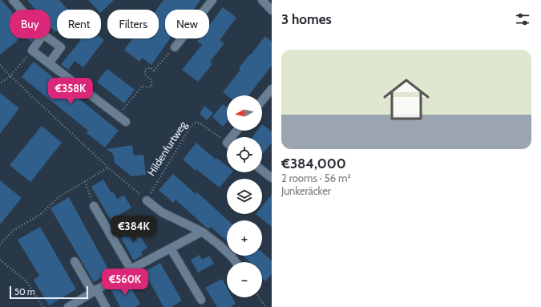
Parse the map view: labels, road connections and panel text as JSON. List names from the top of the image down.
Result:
{
  "streets": {
    "path": ["Hildenfurtweg"]
  },
  "scale_bar": "50 m",
  "north": "left",
  "page": {
    "heading": "3 homes",
    "chip": [
      "Buy",
      "Rent",
      "Filters",
      "New"
    ],
    "list": [
      {
        "name": "€384,000",
        "note": "2 rooms · 56 m² · Junkeräcker"
      }
    ],
    "price": ["€358K", "€384K", "€560K"],
    "map_buttons": ["+", "−"],
    "scale": "50 m"
  }
}
